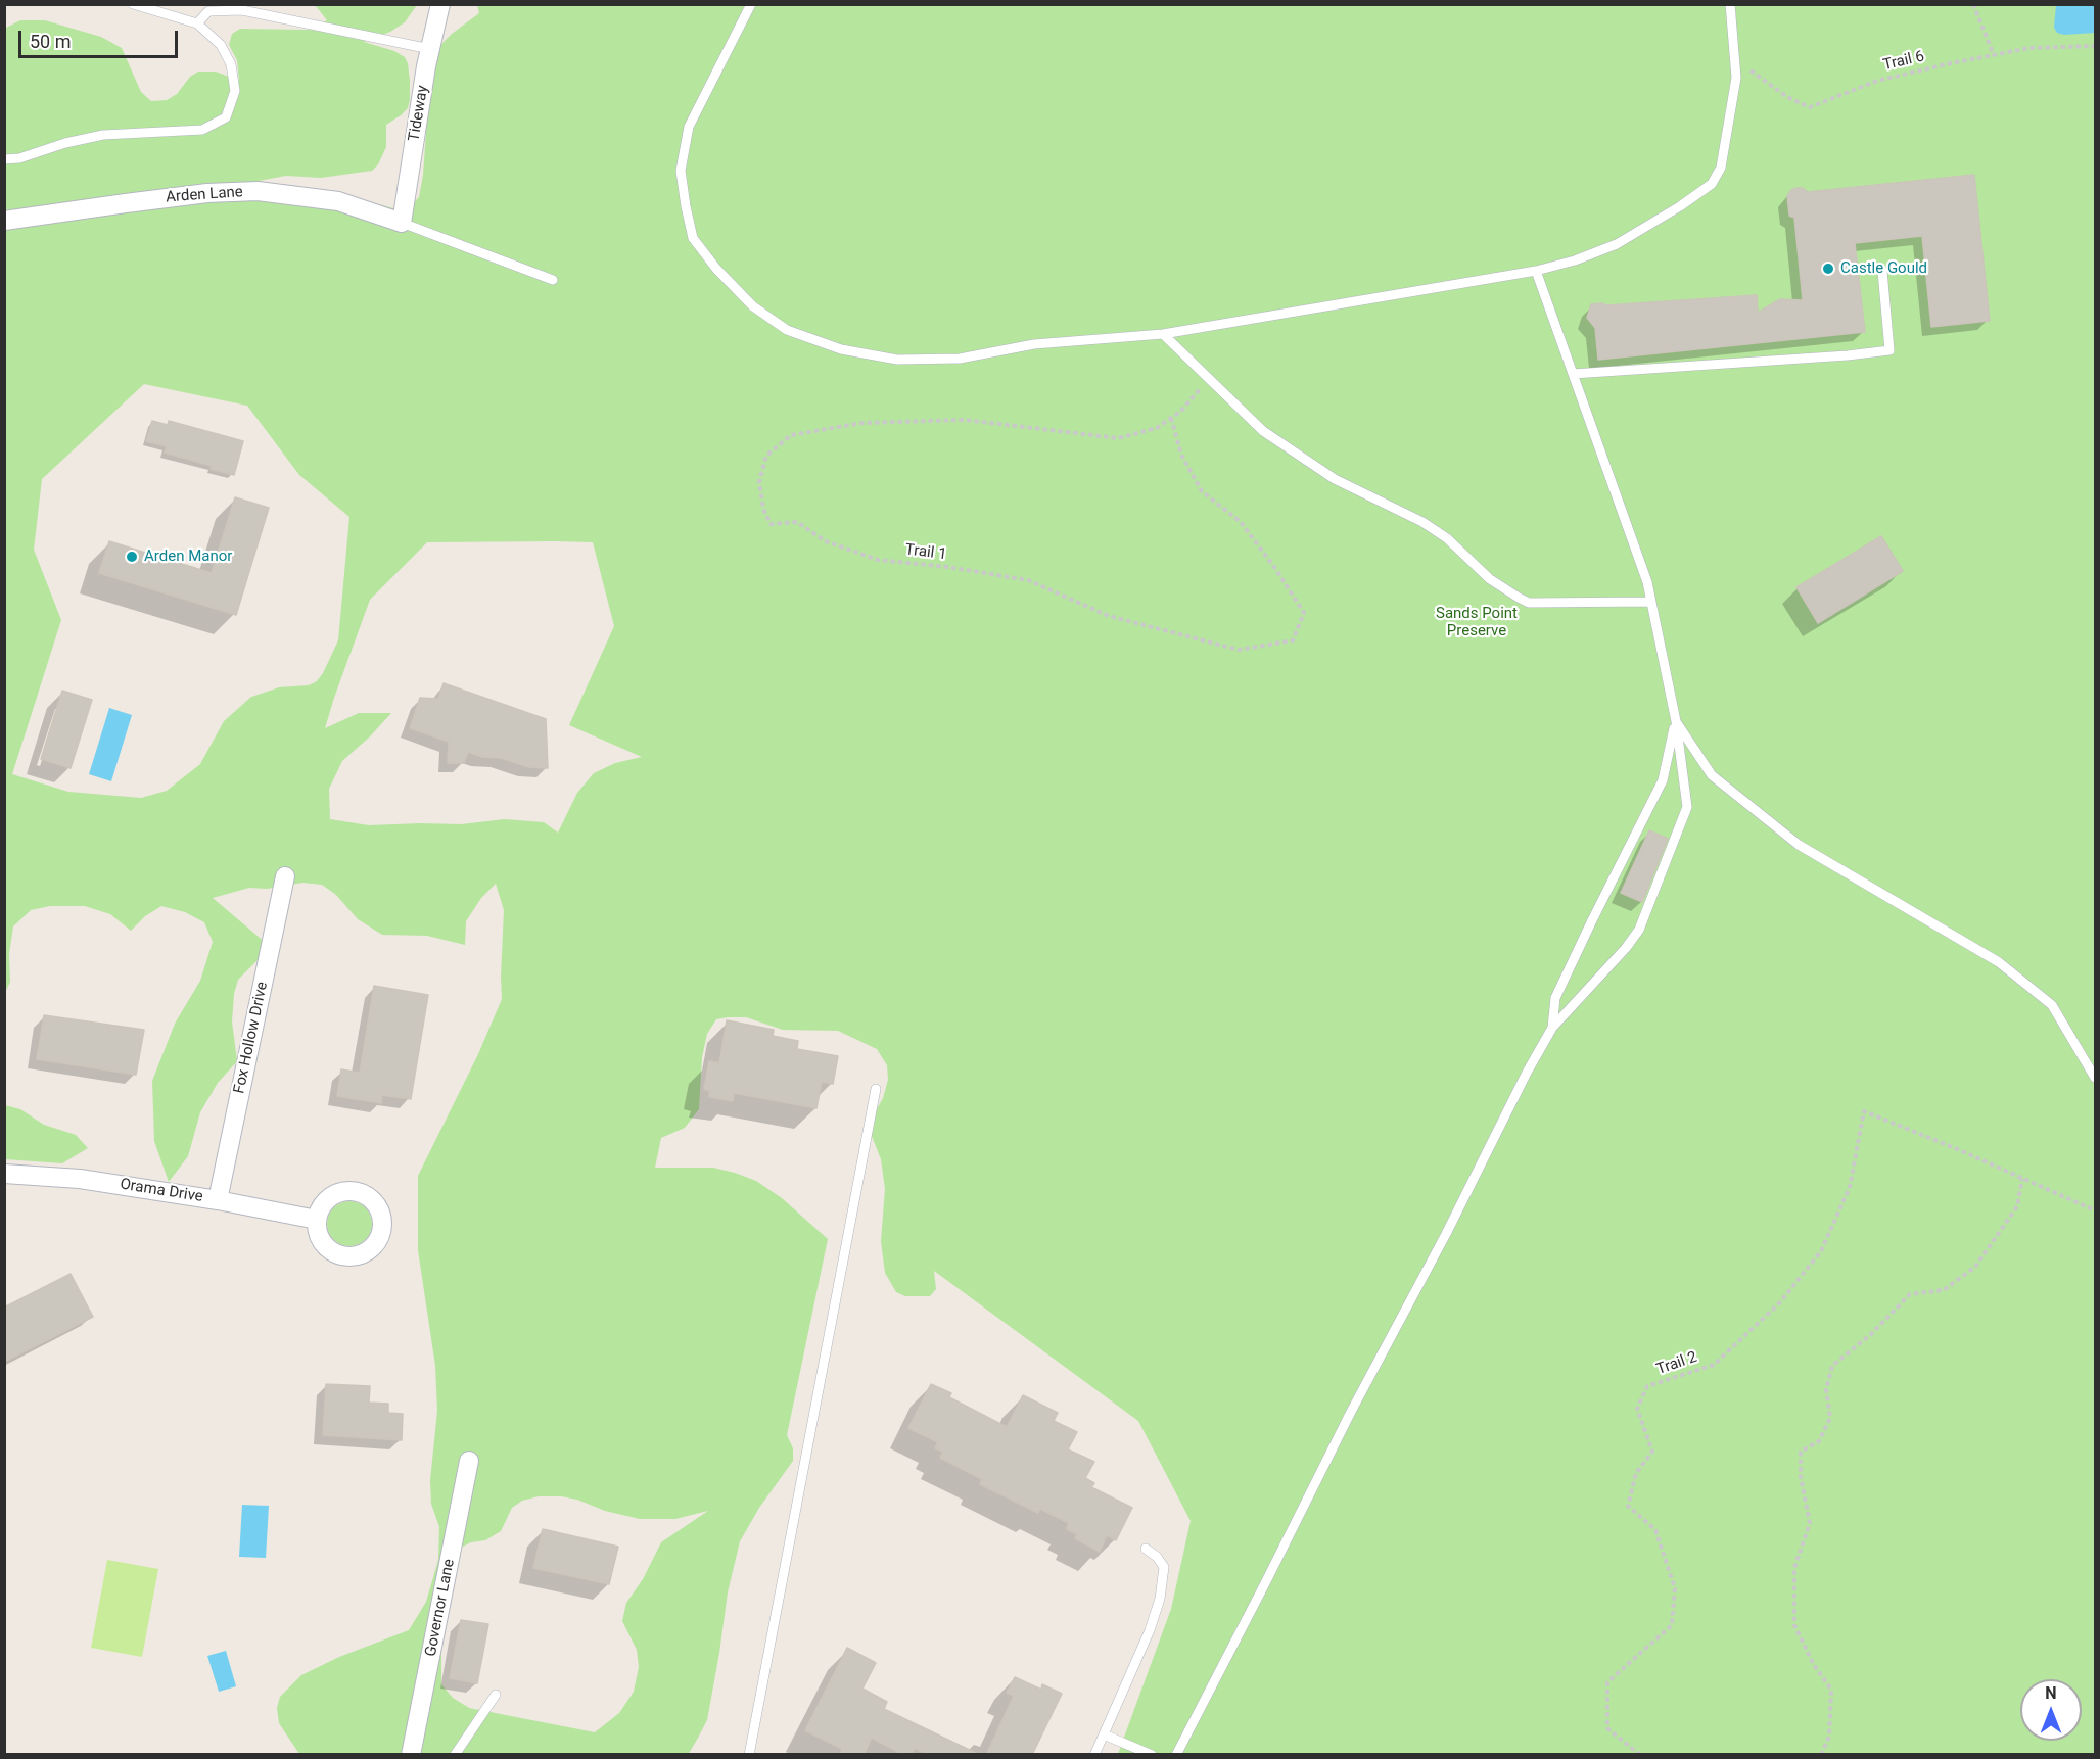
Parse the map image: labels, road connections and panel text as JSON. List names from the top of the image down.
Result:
{
  "streets": {
    "street": [
      "Tideway",
      "Arden Lane",
      "Fox Hollow Drive",
      "Orama Drive",
      "Governor Lane"
    ],
    "path": ["Trail 6", "Trail 1", "Trail 2"]
  },
  "crossings": [
    ["Tideway", "Arden Lane"],
    ["Fox Hollow Drive", "Orama Drive"]
  ],
  "parks": ["Sands Point Preserve"],
  "places": ["Castle Gould", "Arden Manor"],
  "scale_bar": "50 m",
  "north": "top"
}
